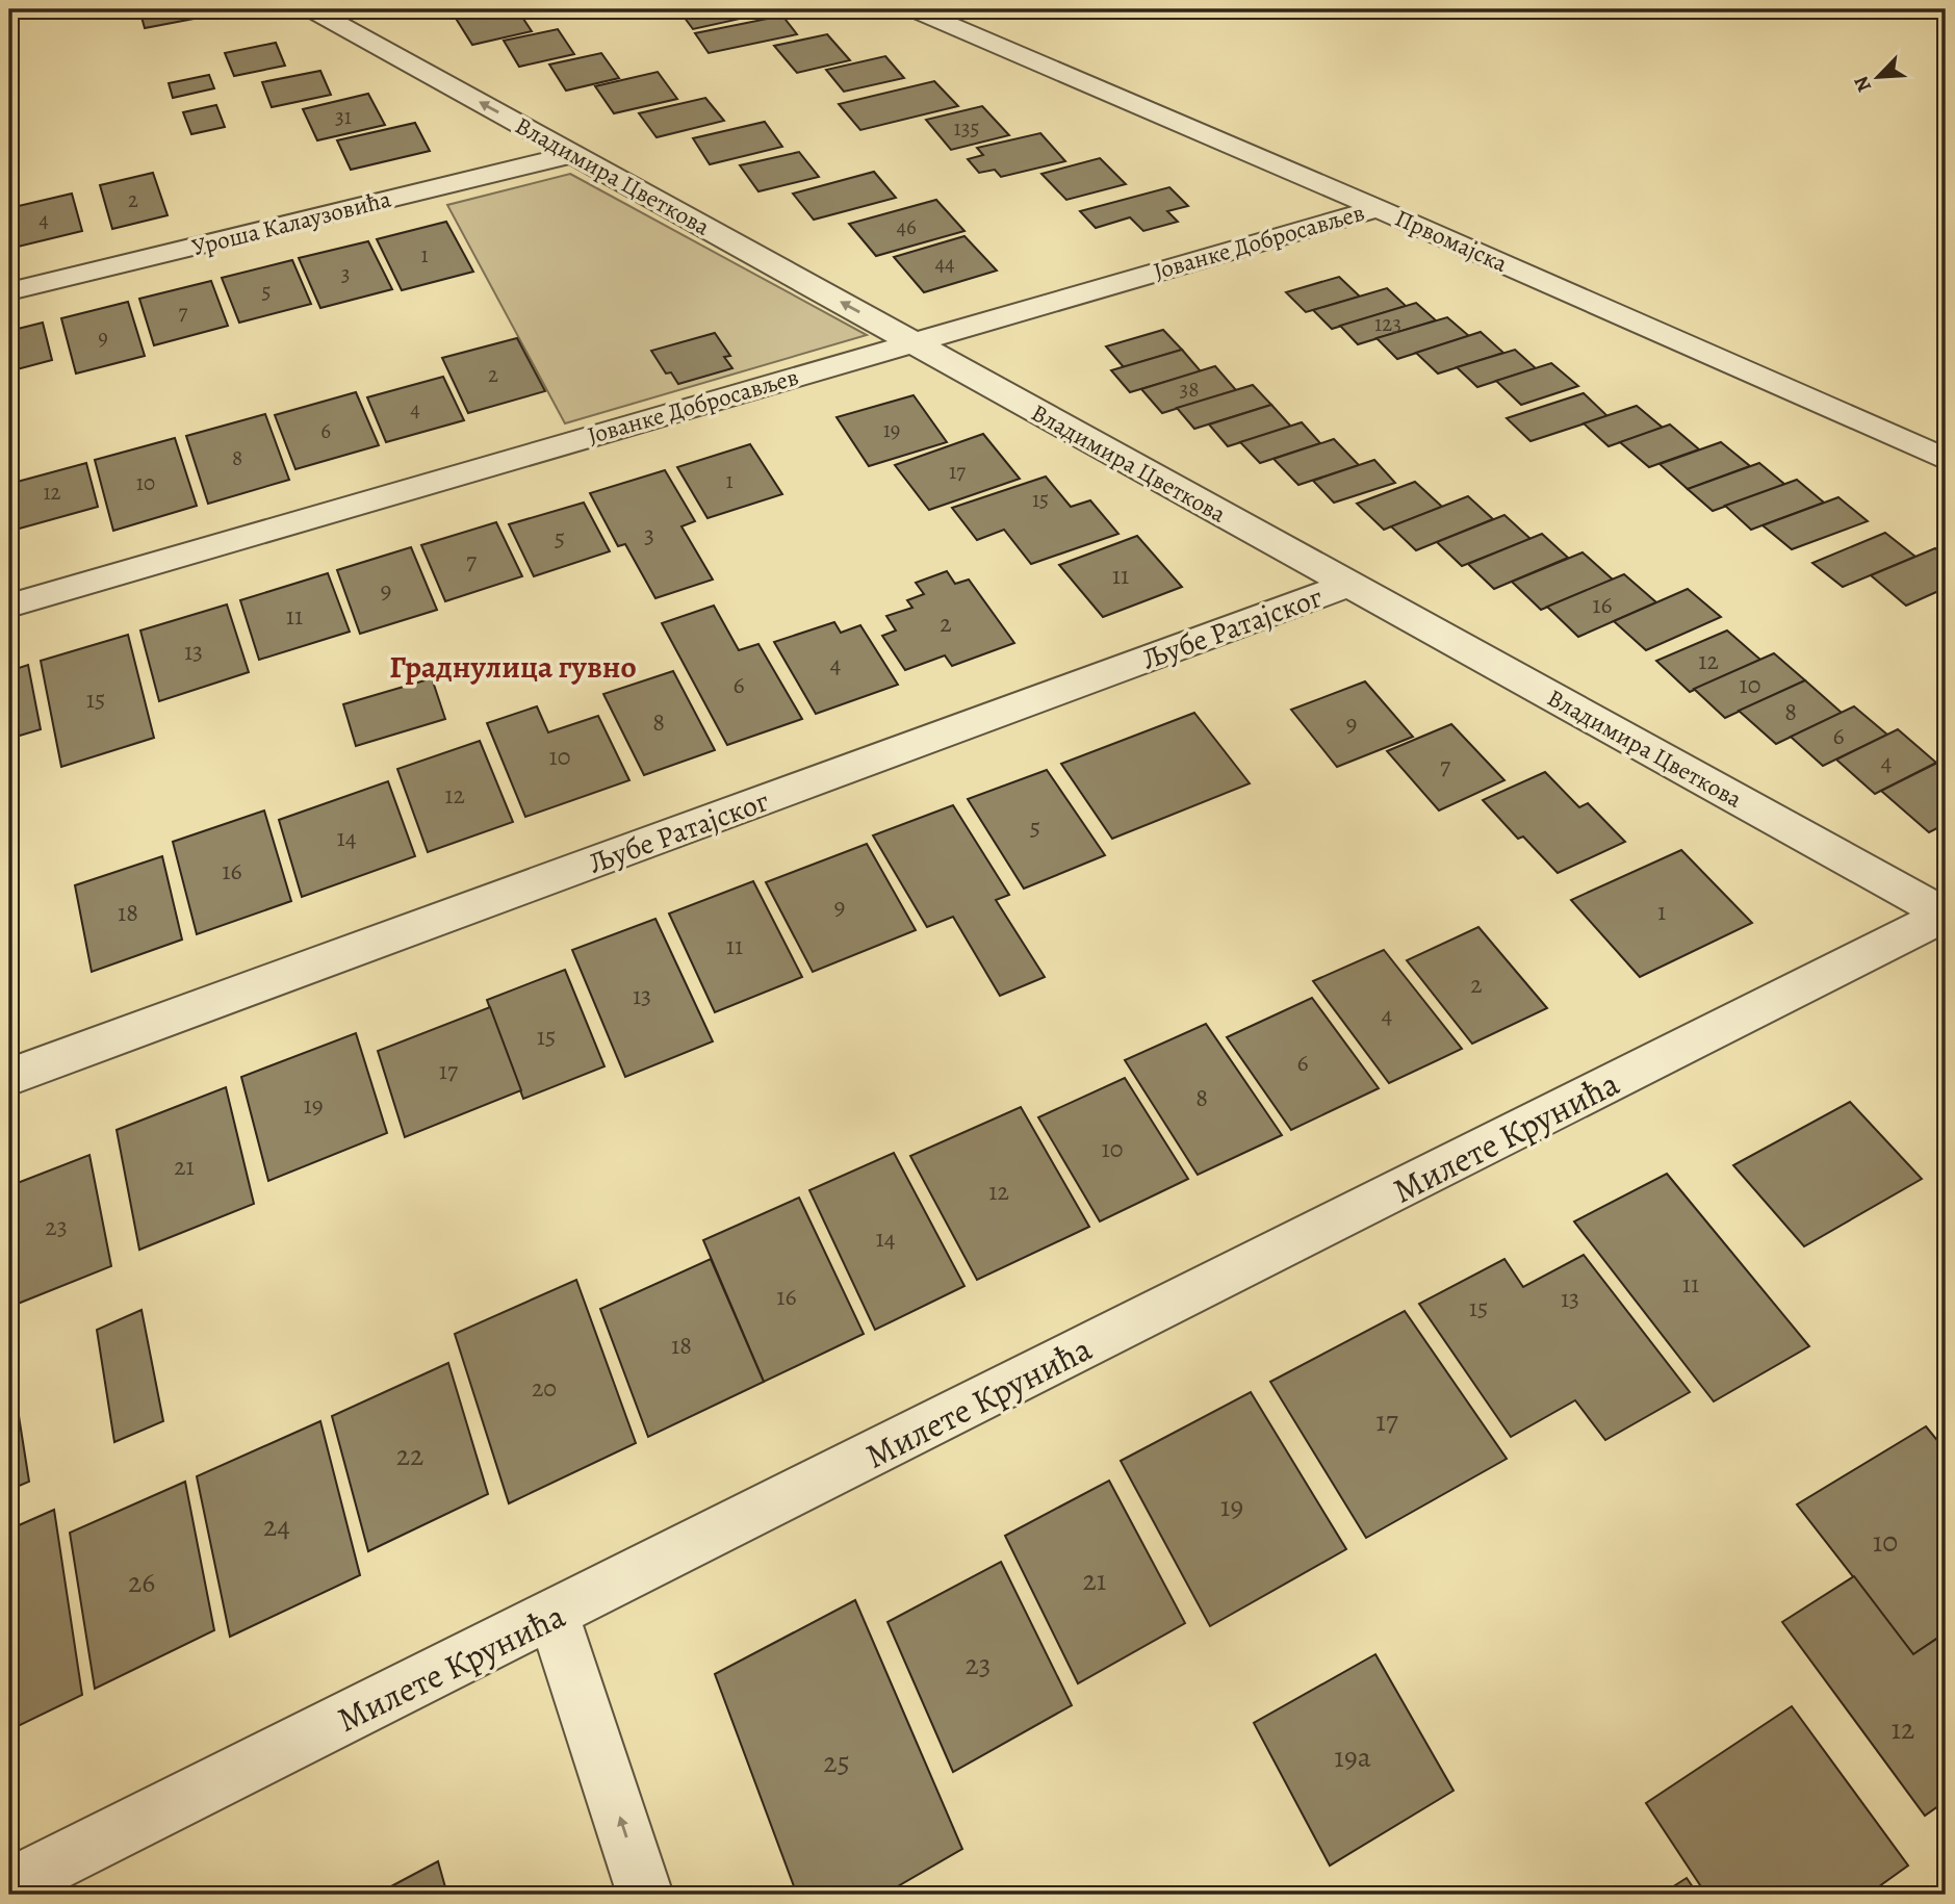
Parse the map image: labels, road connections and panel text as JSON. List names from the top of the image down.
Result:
{
  "streets": {
    "street": [
      "Владимира Цветкова",
      "Уроша Калаузовића",
      "Првомајска",
      "Јованке Добросављев",
      "Љубе Ратајског",
      "Милете Крунића"
    ]
  },
  "crossings": [
    ["Владимира Цветкова", "Уроша Калаузовића"],
    ["Владимира Цветкова", "Јованке Добросављев"],
    ["Владимира Цветкова", "Љубе Ратајског"],
    ["Владимира Цветкова", "Милете Крунића"],
    ["Првомајска", "Јованке Добросављев"]
  ],
  "one_way": ["Владимира Цветкова"],
  "districts": ["Граднулица гувно"],
  "house_numbers": [
    "31",
    "135",
    "2",
    "4",
    "46",
    "1",
    "44",
    "3",
    "5",
    "7",
    "123",
    "9",
    "2",
    "38",
    "4",
    "19",
    "6",
    "8",
    "17",
    "1",
    "10",
    "12",
    "15",
    "3",
    "5",
    "7",
    "11",
    "9",
    "16",
    "11",
    "2",
    "13",
    "12",
    "4",
    "6",
    "10",
    "15",
    "8",
    "8",
    "9",
    "6",
    "10",
    "4",
    "7",
    "12",
    "5",
    "14",
    "16",
    "9",
    "1",
    "18",
    "11",
    "2",
    "13",
    "4",
    "15",
    "6",
    "17",
    "8",
    "19",
    "10",
    "21",
    "12",
    "23",
    "14",
    "11",
    "16",
    "13",
    "15",
    "18",
    "20",
    "17",
    "22",
    "19",
    "24",
    "10",
    "21",
    "26",
    "23",
    "12",
    "19a",
    "25"
  ],
  "north": "bottom left"
}
